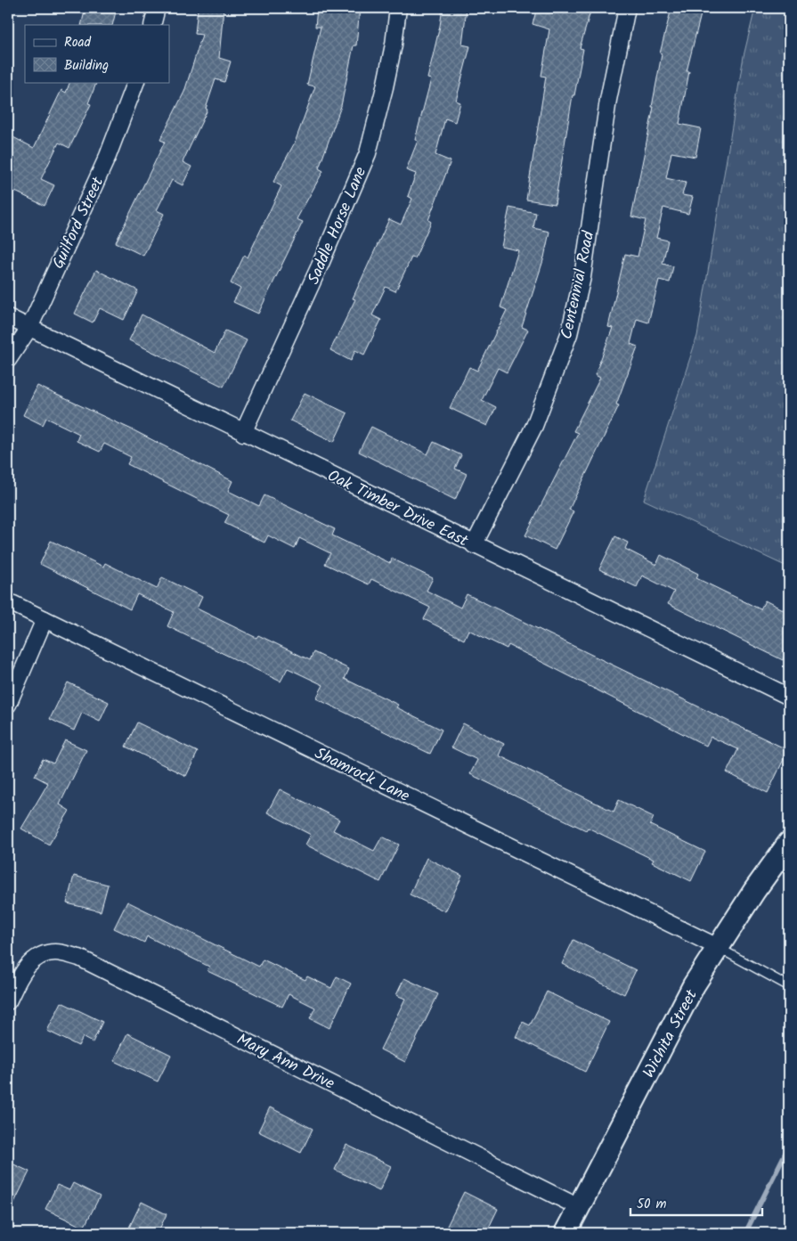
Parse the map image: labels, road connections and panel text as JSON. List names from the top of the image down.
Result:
{
  "streets": {
    "main road": ["Wichita Street"],
    "street": [
      "Guilford Street",
      "Saddle Horse Lane",
      "Centennial Road",
      "Oak Timber Drive East",
      "Shamrock Lane",
      "Mary Ann Drive"
    ]
  },
  "crossings": [
    ["Guilford Street", "Oak Timber Drive East"],
    ["Saddle Horse Lane", "Oak Timber Drive East"],
    ["Centennial Road", "Oak Timber Drive East"],
    ["Shamrock Lane", "Wichita Street"],
    ["Wichita Street", "Mary Ann Drive"]
  ],
  "legend": ["Road", "Building"],
  "scale_bar": "50 m"
}
